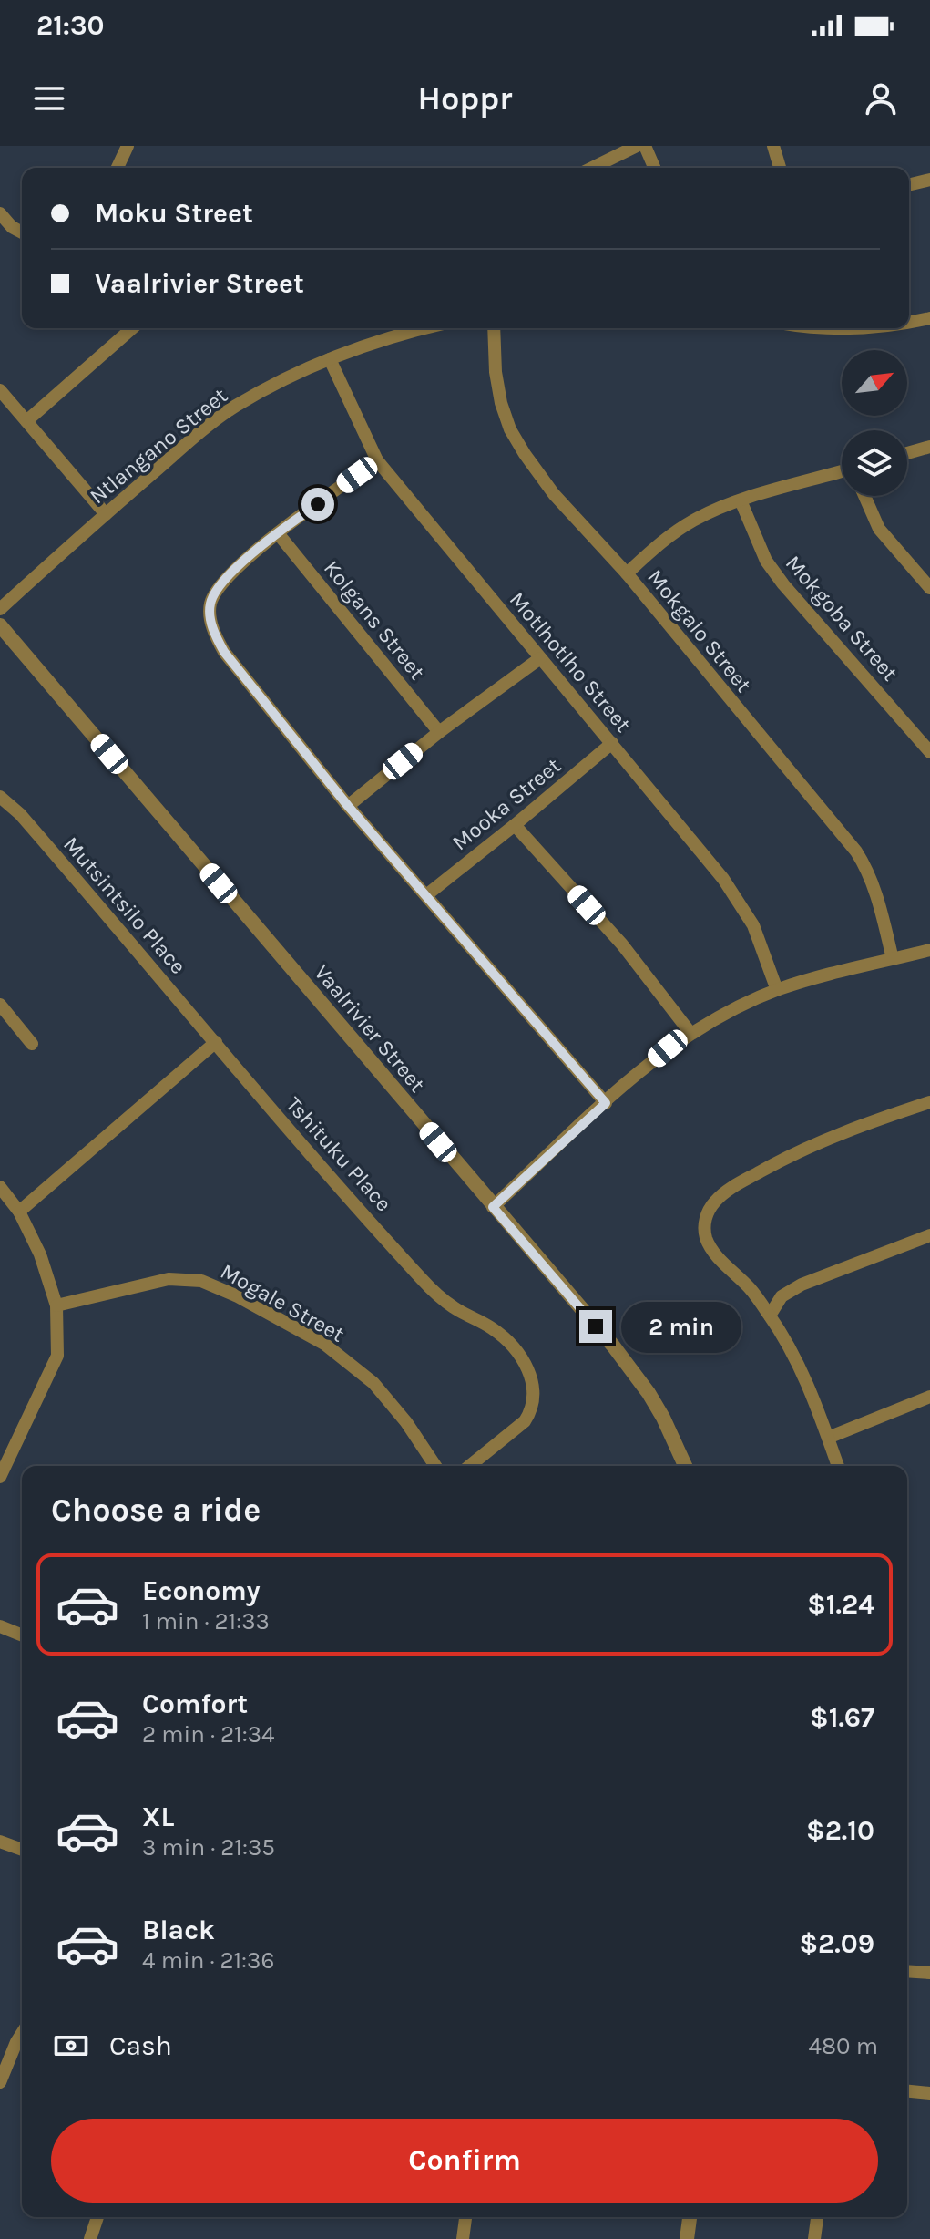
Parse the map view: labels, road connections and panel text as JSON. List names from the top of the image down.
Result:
{
  "streets": {
    "street": [
      "Ntlangano Street",
      "Mokgoba Street",
      "Kolgans Street",
      "Mokgalo Street",
      "Motlhotlho Street",
      "Mooka Street",
      "Mutsintsilo Place",
      "Vaalrivier Street",
      "Tshituku Place",
      "Mogale Street"
    ]
  },
  "crossings": [
    ["Ntlangano Street", "Motlhotlho Street"],
    ["Motlhotlho Street", "Mooka Street"],
    ["Mutsintsilo Place", "Tshituku Place"]
  ],
  "north": "top right",
  "page": {
    "status": "21:30",
    "header": "Hoppr",
    "banner": ["Moku Street", "Vaalrivier Street"],
    "bubble": "2 min",
    "heading": "Choose a ride",
    "list": [
      {
        "name": "Economy",
        "note": "1 min · 21:33",
        "value": "$1.24"
      },
      {
        "name": "Comfort",
        "note": "2 min · 21:34",
        "value": "$1.67"
      },
      {
        "name": "XL",
        "note": "3 min · 21:35",
        "value": "$2.10"
      },
      {
        "name": "Black",
        "note": "4 min · 21:36",
        "value": "$2.09"
      }
    ],
    "pay": ["Cash", "480 m"],
    "buttons": "Confirm"
  }
}
